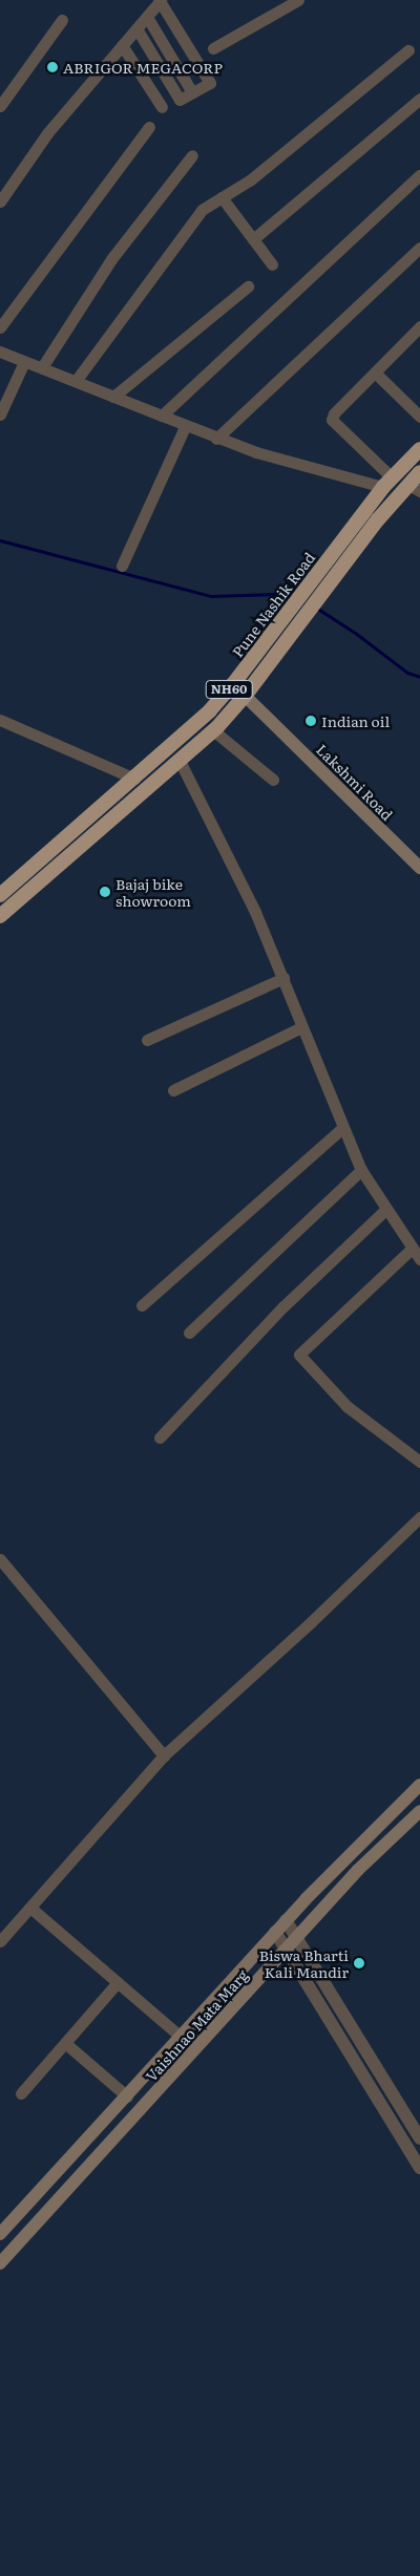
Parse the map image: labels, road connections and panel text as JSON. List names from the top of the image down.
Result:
{
  "streets": {
    "highway": ["Pune Nashik Road", "NH60"],
    "main road": ["Lakshmi Road", "Vaishnao Mata Marg"]
  },
  "crossings": [
    ["Pune Nashik Road", "Lakshmi Road"],
    ["NH60", "Lakshmi Road"]
  ],
  "places": [
    "ABRIGOR MEGACORP",
    "Indian oil",
    "Bajaj bike showroom",
    "Biswa Bharti Kali Mandir"
  ]
}
